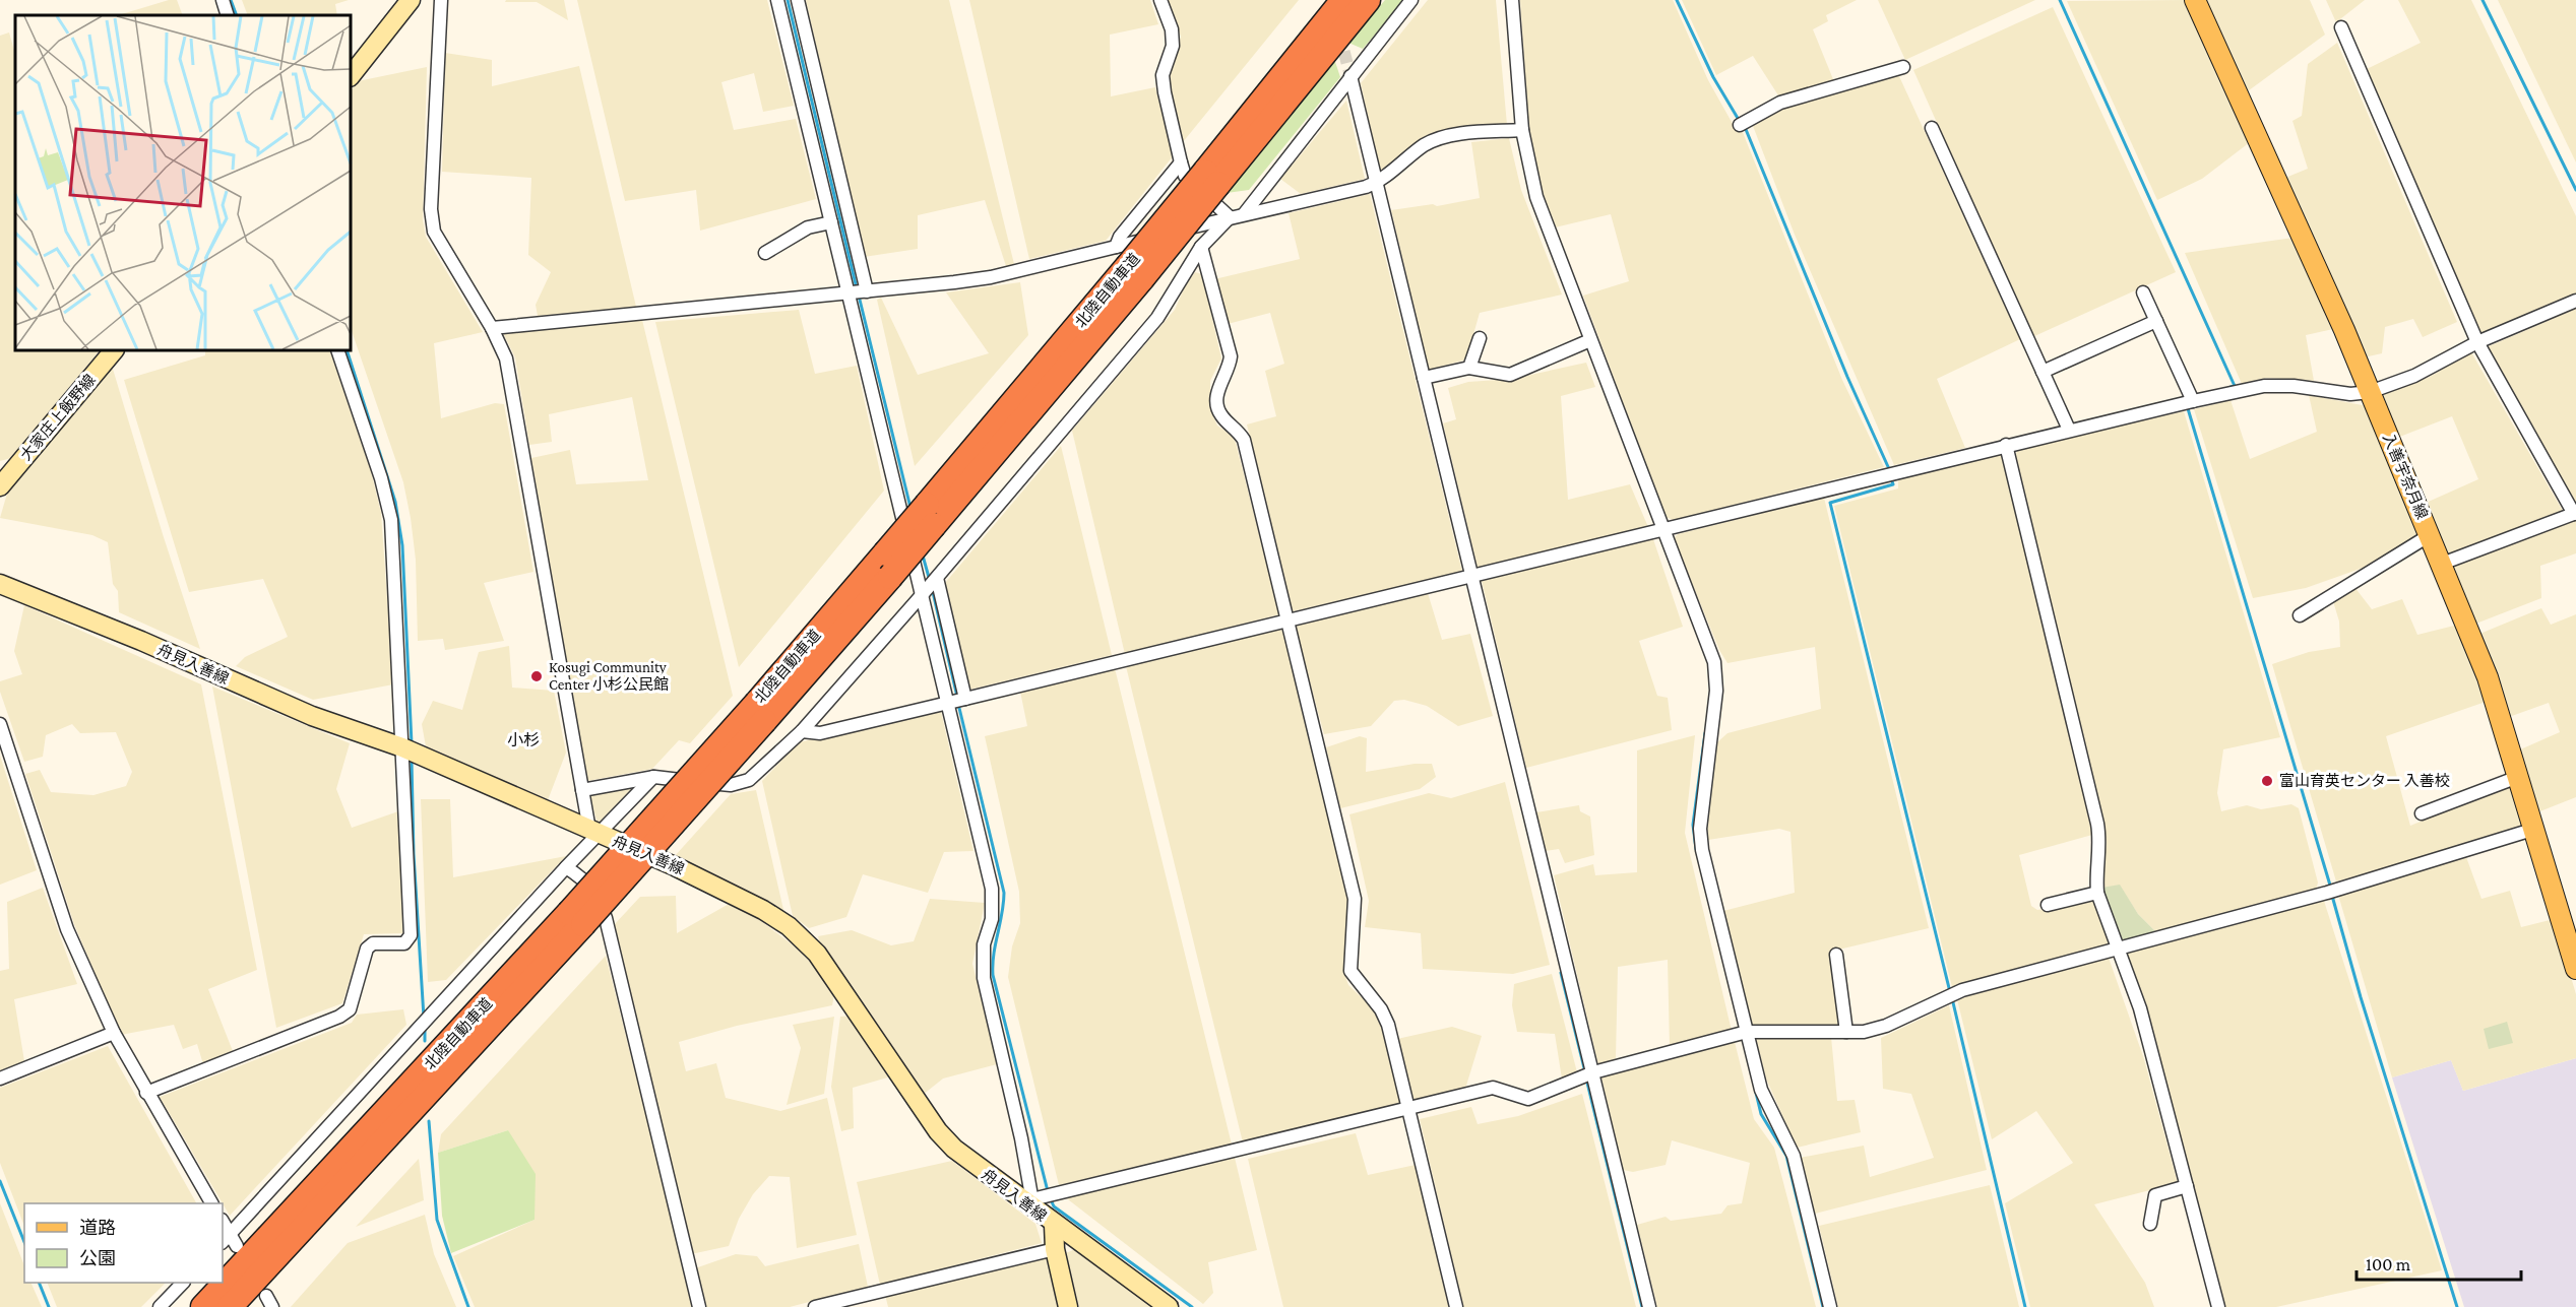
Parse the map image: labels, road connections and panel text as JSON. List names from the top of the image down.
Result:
{
  "streets": {
    "highway": ["北陸自動車道"],
    "main road": ["大家庄上飯野線", "入善宇奈月線", "舟見入善線"]
  },
  "districts": ["小杉"],
  "places": ["Kosugi Community Center 小杉公民館", "富山育英センター 入善校"],
  "legend": ["道路", "公園"],
  "scale_bar": "100 m"
}
